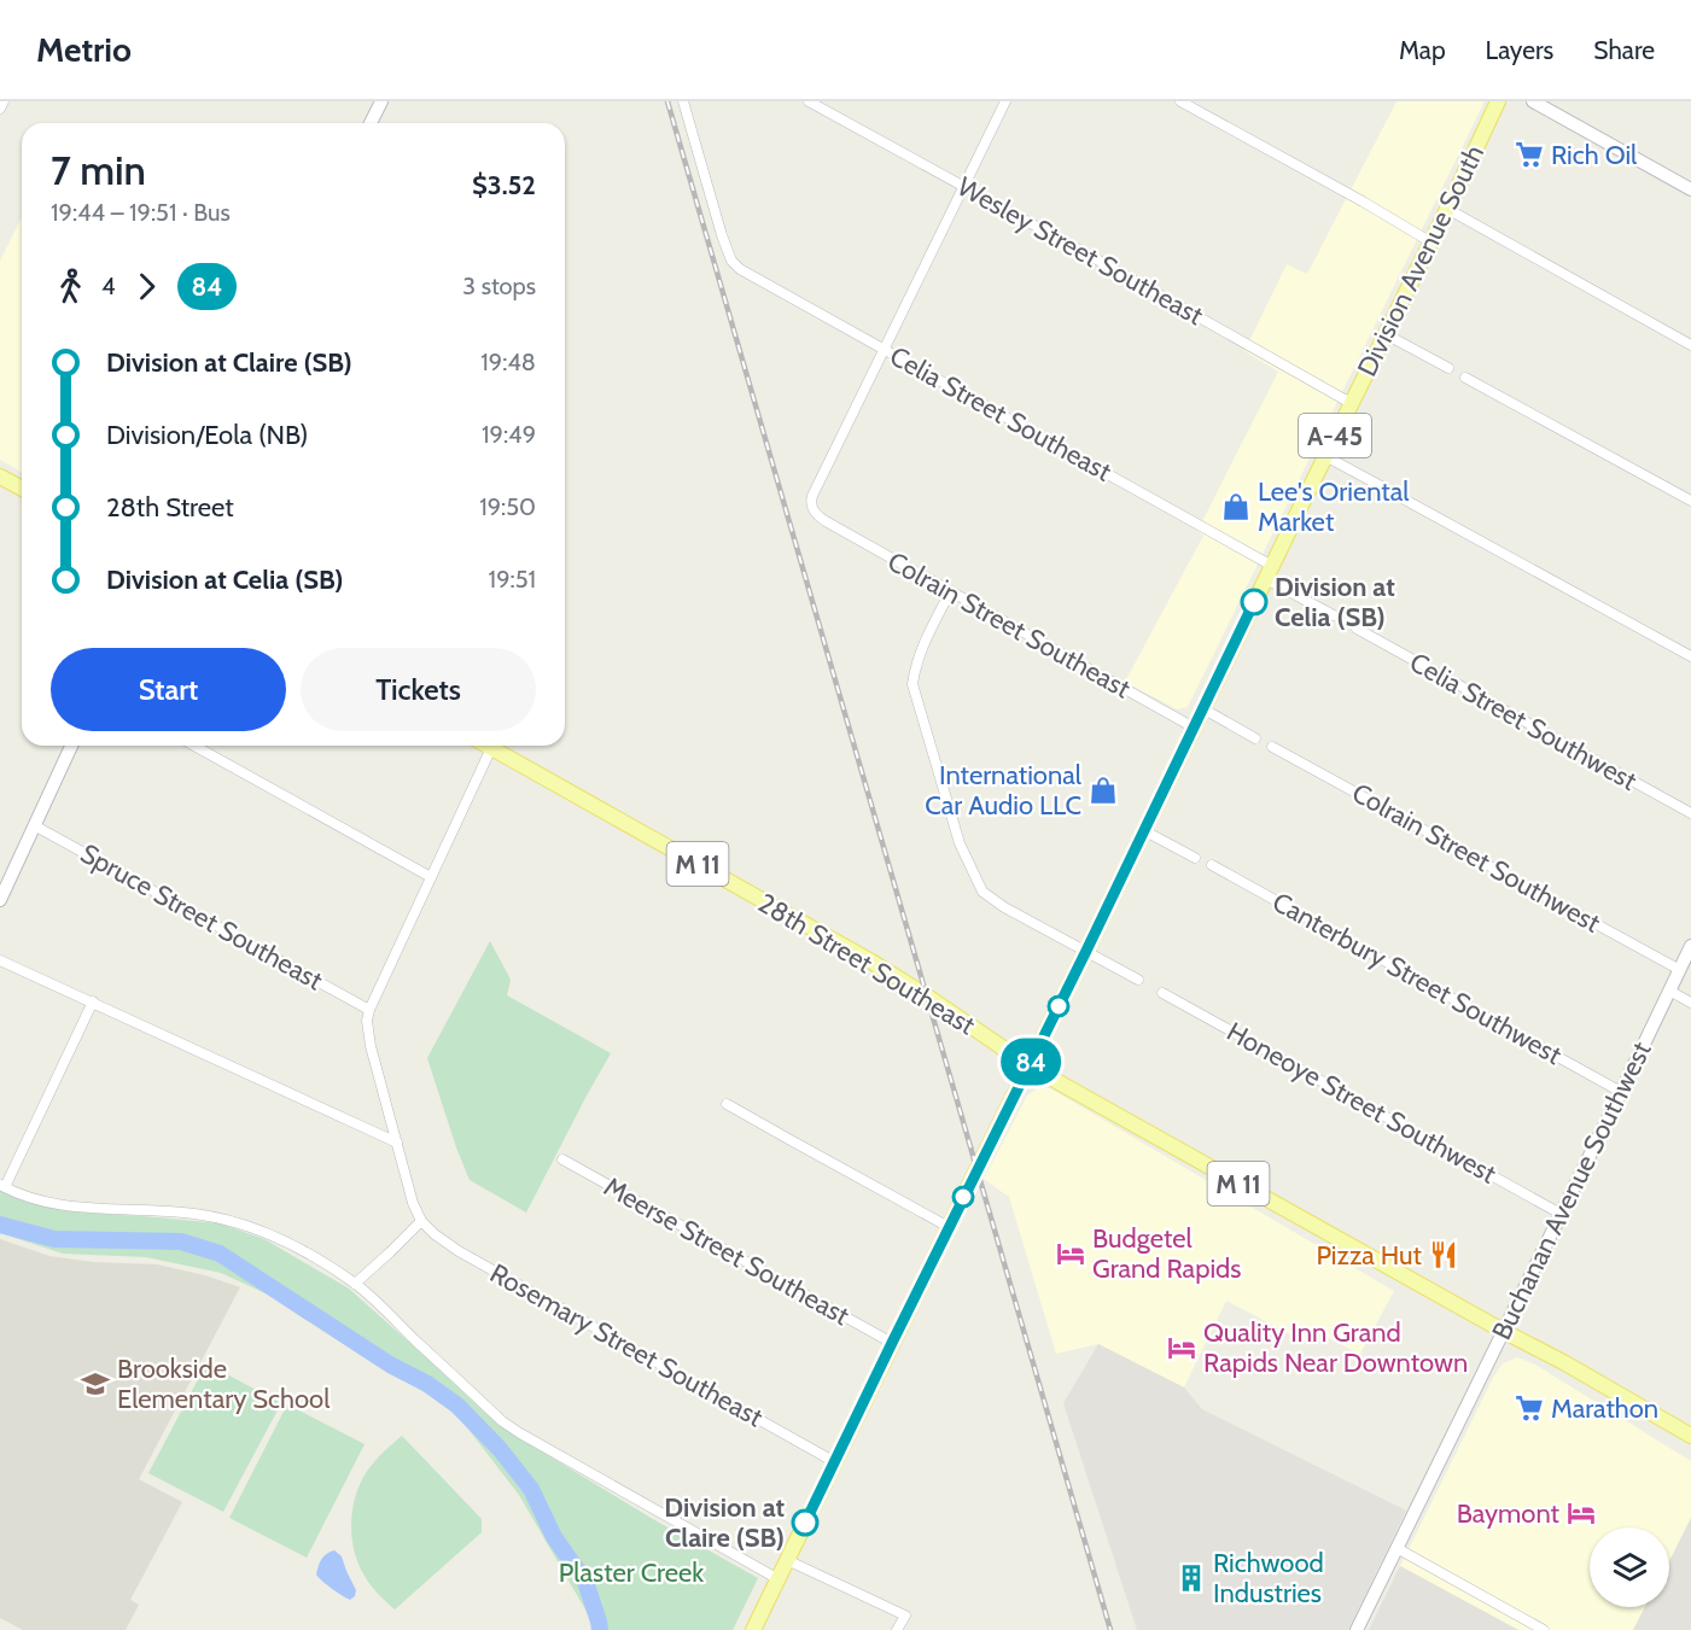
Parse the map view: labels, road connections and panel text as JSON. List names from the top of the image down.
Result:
{
  "streets": {
    "main road": [
      "Division Avenue South",
      "A-45",
      "M 11",
      "28th Street Southeast"
    ],
    "street": [
      "Wesley Street Southeast",
      "Celia Street Southeast",
      "Colrain Street Southeast",
      "Celia Street Southwest",
      "Colrain Street Southwest",
      "Spruce Street Southeast",
      "Canterbury Street Southwest",
      "Honeoye Street Southwest",
      "Buchanan Avenue Southwest",
      "Meerse Street Southeast",
      "Rosemary Street Southeast"
    ]
  },
  "crossings": [
    ["Wesley Street Southeast", "Division Avenue South"],
    ["Division Avenue South", "Celia Street Southeast"],
    ["Division Avenue South", "Colrain Street Southeast"],
    ["Division Avenue South", "M 11"],
    ["Division Avenue South", "28th Street Southeast"],
    ["Division Avenue South", "Meerse Street Southeast"],
    ["Division Avenue South", "Rosemary Street Southeast"],
    ["Celia Street Southeast", "Colrain Street Southeast"],
    ["Colrain Street Southwest", "Buchanan Avenue Southwest"],
    ["M 11", "28th Street Southeast"],
    ["M 11", "Buchanan Avenue Southwest"],
    ["Canterbury Street Southwest", "Buchanan Avenue Southwest"],
    ["Honeoye Street Southwest", "Buchanan Avenue Southwest"]
  ],
  "parks": ["Plaster Creek"],
  "places": {
    "supermarket": ["Rich Oil", "Marathon"],
    "shop": ["Lee's Oriental Market", "International Car Audio LLC"],
    "other": ["Division at Celia (SB)", "Division at Claire (SB)"],
    "hotel": ["Budgetel Grand Rapids", "Quality Inn Grand Rapids Near Downtown", "Baymont"],
    "restaurant": ["Pizza Hut"],
    "school or university": ["Brookside Elementary School"],
    "building": ["Richwood Industries"]
  },
  "lines": ["bus line 84"],
  "page": {
    "header": "Metrio",
    "nav": ["Map", "Layers", "Share"],
    "on_map": "84",
    "heading": ["7 min", "19:44 – 19:51 · Bus", "$3.52"],
    "legs": ["4", "84", "3 stops"],
    "list": [
      {
        "name": "Division at Claire (SB)",
        "value": "19:48"
      },
      {
        "name": "Division/Eola (NB)",
        "value": "19:49"
      },
      {
        "name": "28th Street",
        "value": "19:50"
      },
      {
        "name": "Division at Celia (SB)",
        "value": "19:51"
      }
    ],
    "buttons": ["Start", "Tickets"]
  }
}
